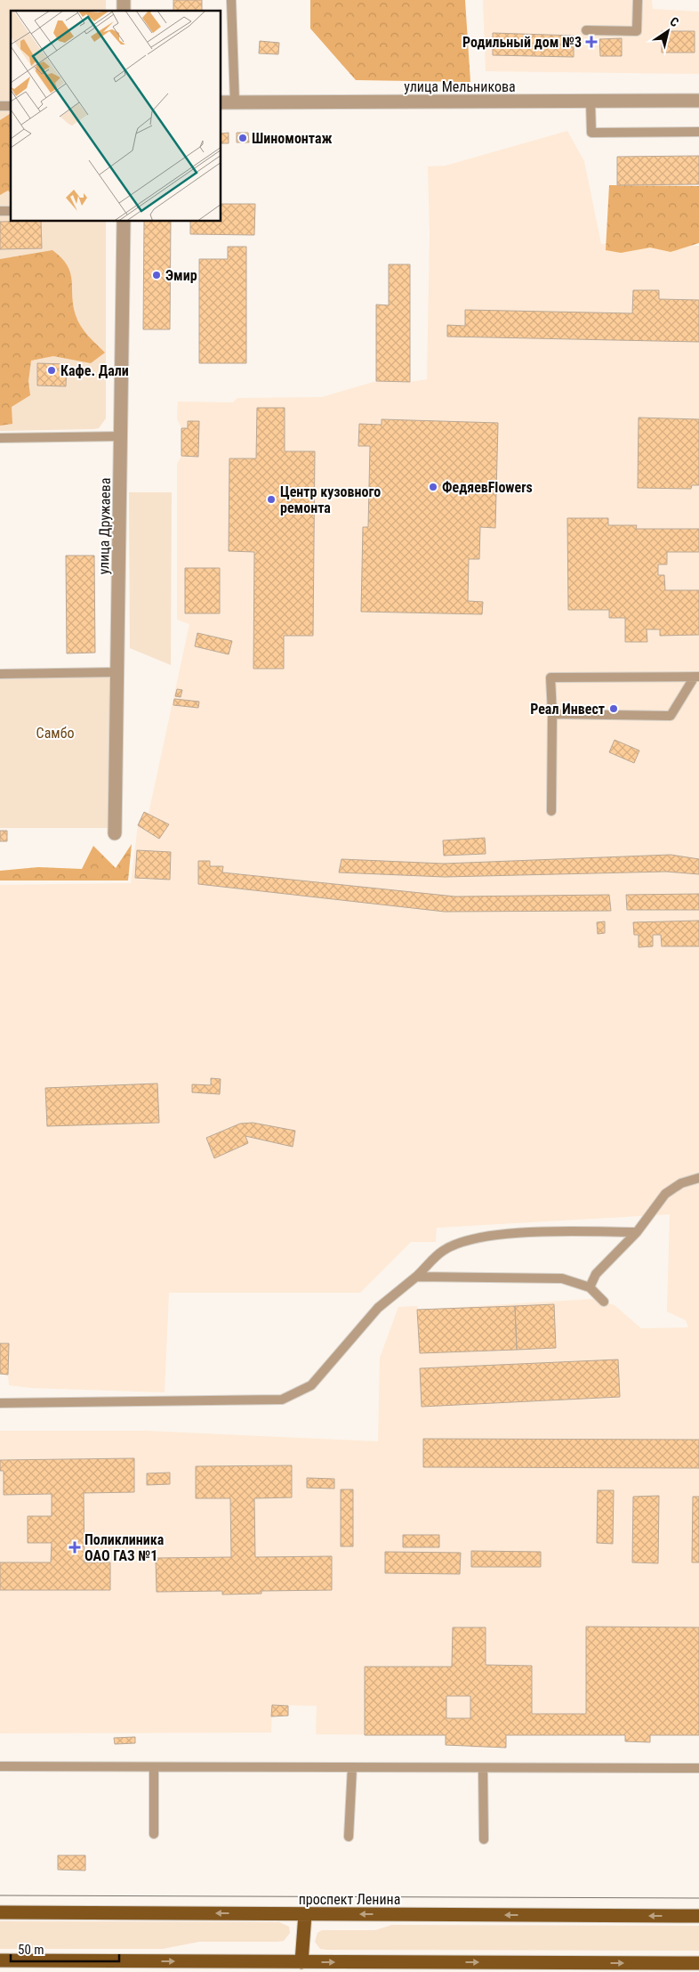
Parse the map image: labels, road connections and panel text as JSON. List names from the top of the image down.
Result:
{
  "streets": {
    "main road": ["проспект Ленина"],
    "street": ["улица Мельникова", "улица Дружаева"]
  },
  "parks": ["Самбо"],
  "places": {
    "health": ["Родильный дом №3", "Поликлиника ОАО ГАЗ №1"],
    "other": [
      "Шиномонтаж",
      "Эмир",
      "Кафе. Дали",
      "ФедяевFlowers",
      "Центр кузовного ремонта",
      "Реал Инвест"
    ]
  },
  "scale_bar": "50 m",
  "north": "top right"
}
